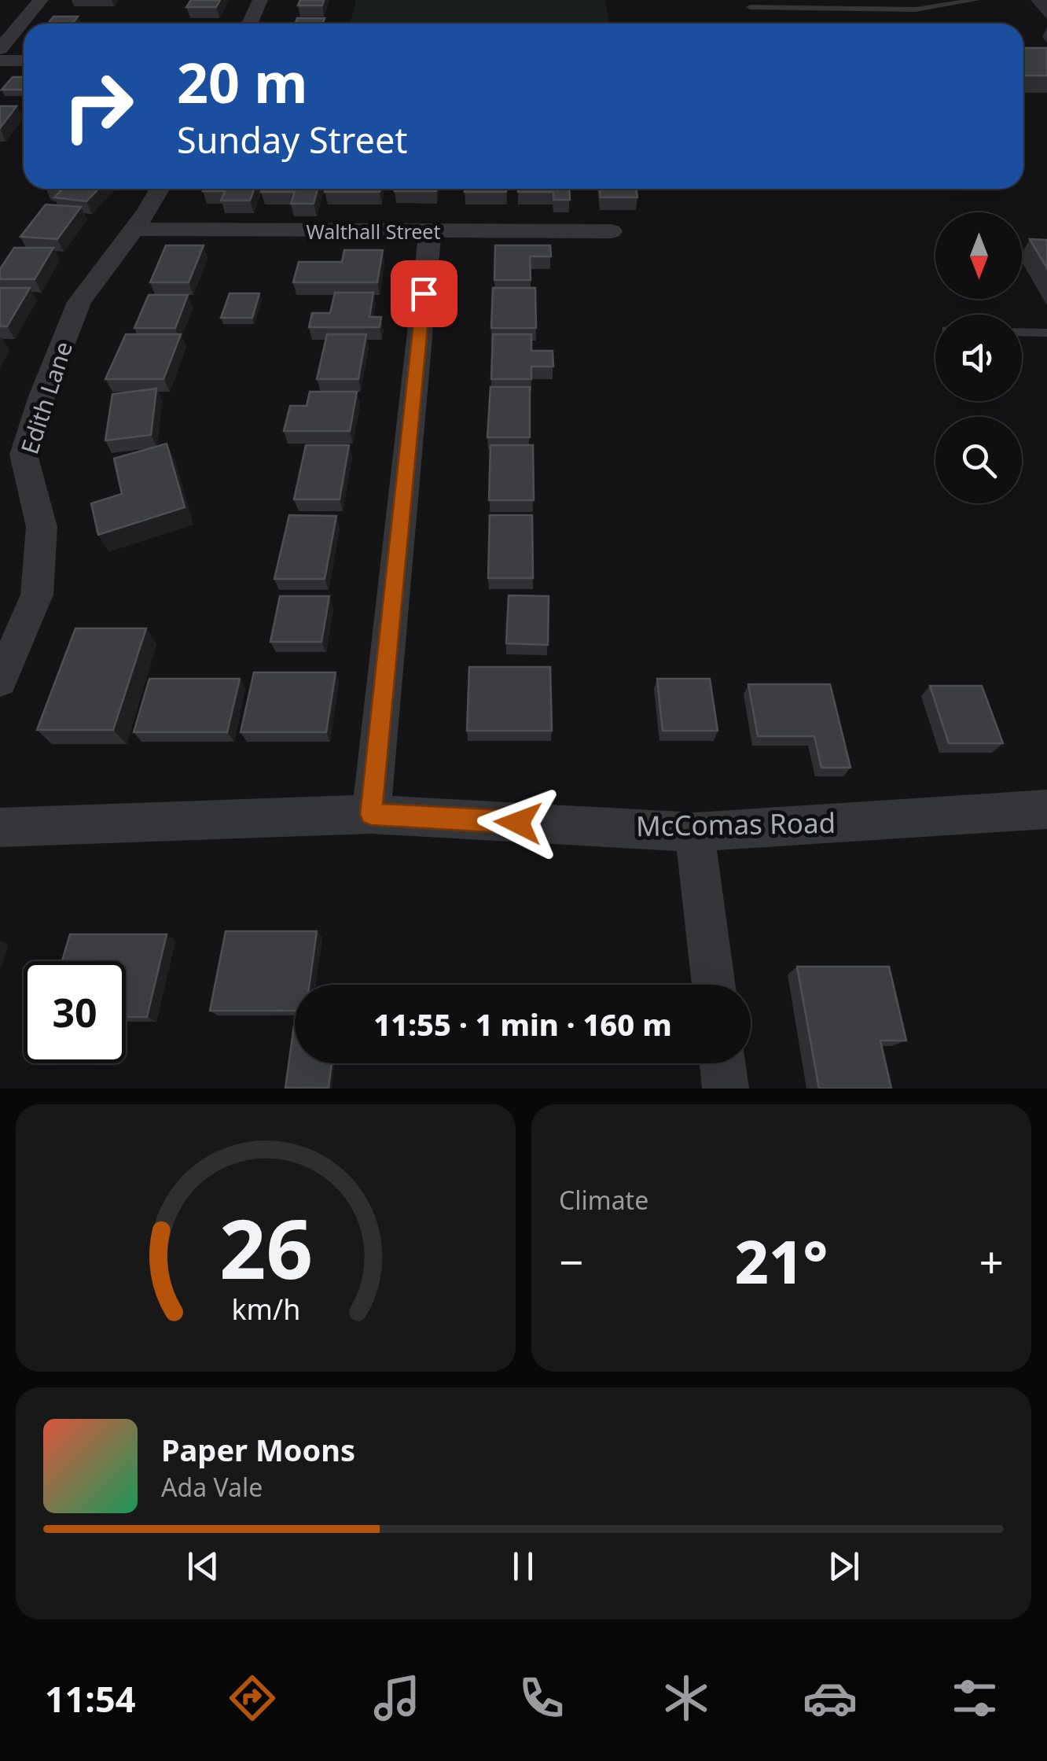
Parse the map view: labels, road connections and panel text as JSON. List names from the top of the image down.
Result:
{
  "streets": {
    "street": ["Walthall Street", "Edith Lane", "McComas Road"]
  },
  "crossings": [
    ["Walthall Street", "Edith Lane"]
  ],
  "north": "bottom",
  "page": {
    "turn": ["20 m", "Sunday Street"],
    "limit": "30",
    "trip": "11:55 · 1 min · 160 m",
    "tile": "Climate",
    "heat": ["−", "21°", "+"],
    "song": ["Paper Moons", "Ada Vale"],
    "tabs": "11:54",
    "gauge": ["26", "km/h"]
  }
}
